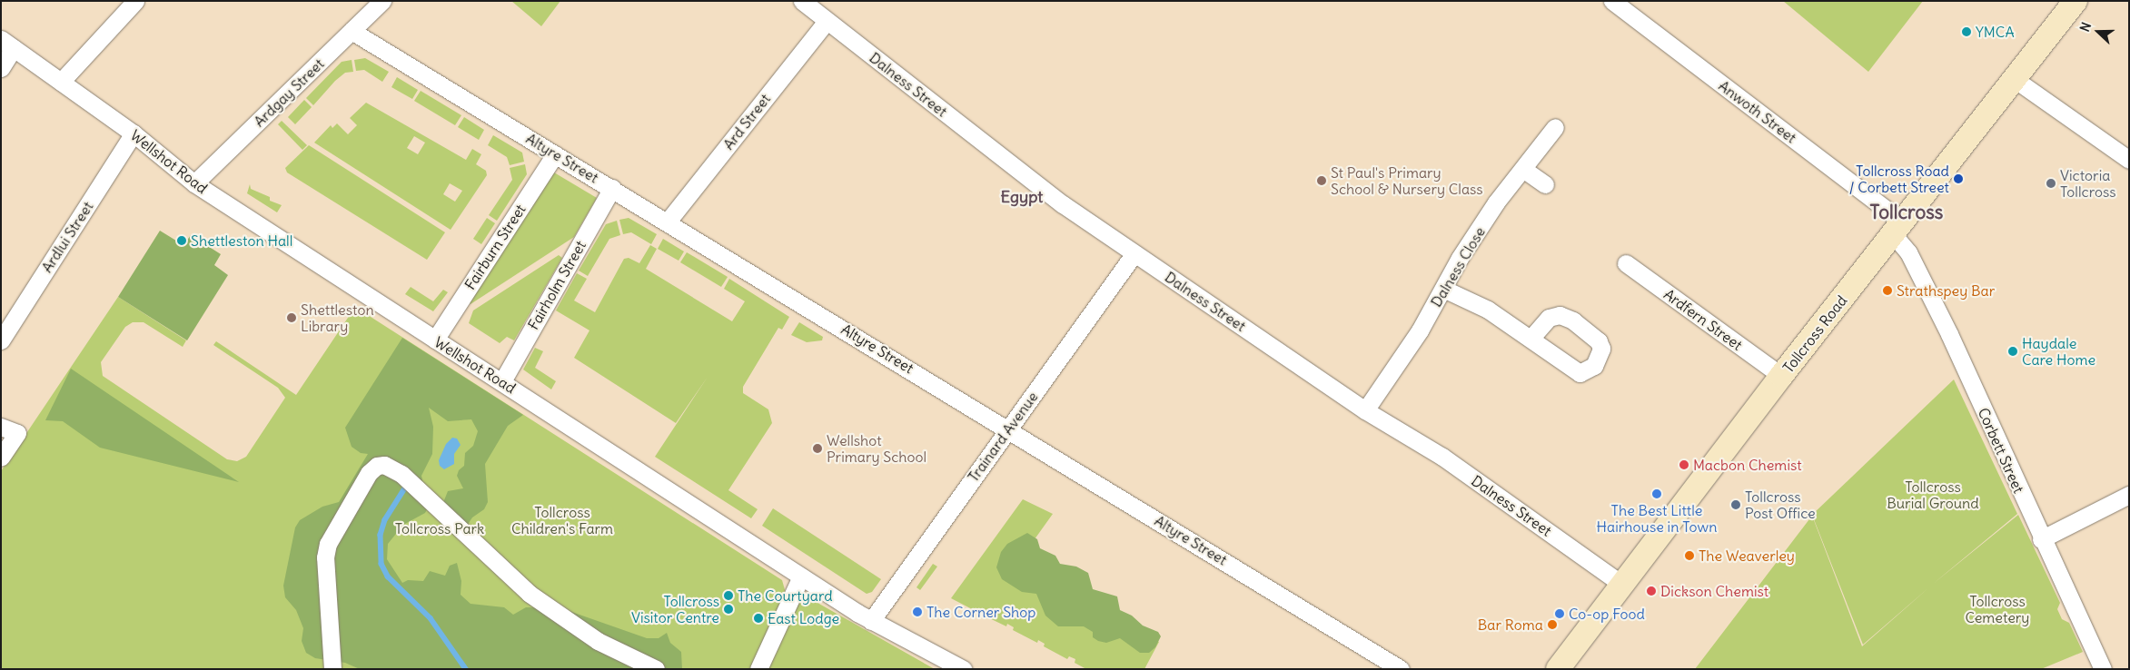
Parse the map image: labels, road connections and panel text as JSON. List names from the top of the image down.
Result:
{
  "streets": {
    "street": [
      "Dalness Street",
      "Ardgay Street",
      "Anwoth Street",
      "Ard Street",
      "Altyre Street",
      "Wellshot Road",
      "Ardlui Street",
      "Fairburn Street",
      "Dalness Close",
      "Fairholm Street",
      "Ardfern Street",
      "Tollcross Road",
      "Trainard Avenue",
      "Corbett Street"
    ]
  },
  "crossings": [
    ["Dalness Street", "Ard Street"],
    ["Dalness Street", "Dalness Close"],
    ["Dalness Street", "Tollcross Road"],
    ["Dalness Street", "Trainard Avenue"],
    ["Ardgay Street", "Altyre Street"],
    ["Ardgay Street", "Wellshot Road"],
    ["Anwoth Street", "Tollcross Road"],
    ["Anwoth Street", "Corbett Street"],
    ["Ard Street", "Altyre Street"],
    ["Altyre Street", "Fairburn Street"],
    ["Altyre Street", "Fairholm Street"],
    ["Altyre Street", "Trainard Avenue"],
    ["Wellshot Road", "Ardlui Street"],
    ["Wellshot Road", "Fairburn Street"],
    ["Wellshot Road", "Fairholm Street"],
    ["Wellshot Road", "Trainard Avenue"],
    ["Ardfern Street", "Tollcross Road"],
    ["Tollcross Road", "Corbett Street"]
  ],
  "districts": ["Egypt", "Tollcross"],
  "parks": [
    "Tollcross Burial Ground",
    "Tollcross Children's Farm",
    "Tollcross Park",
    "Tollcross Cemetery"
  ],
  "places": [
    "YMCA",
    "Tollcross Road / Corbett Street",
    "St Paul's Primary School & Nursery Class",
    "Victoria Tollcross",
    "Shettleston Hall",
    "Strathspey Bar",
    "Shettleston Library",
    "Haydale Care Home",
    "Wellshot Primary School",
    "Macbon Chemist",
    "The Best Little Hairhouse in Town",
    "Tollcross Post Office",
    "The Weaverley",
    "Dickson Chemist",
    "The Courtyard",
    "Tollcross Visitor Centre",
    "The Corner Shop",
    "Co-op Food",
    "East Lodge",
    "Bar Roma"
  ],
  "north": "left"
}
